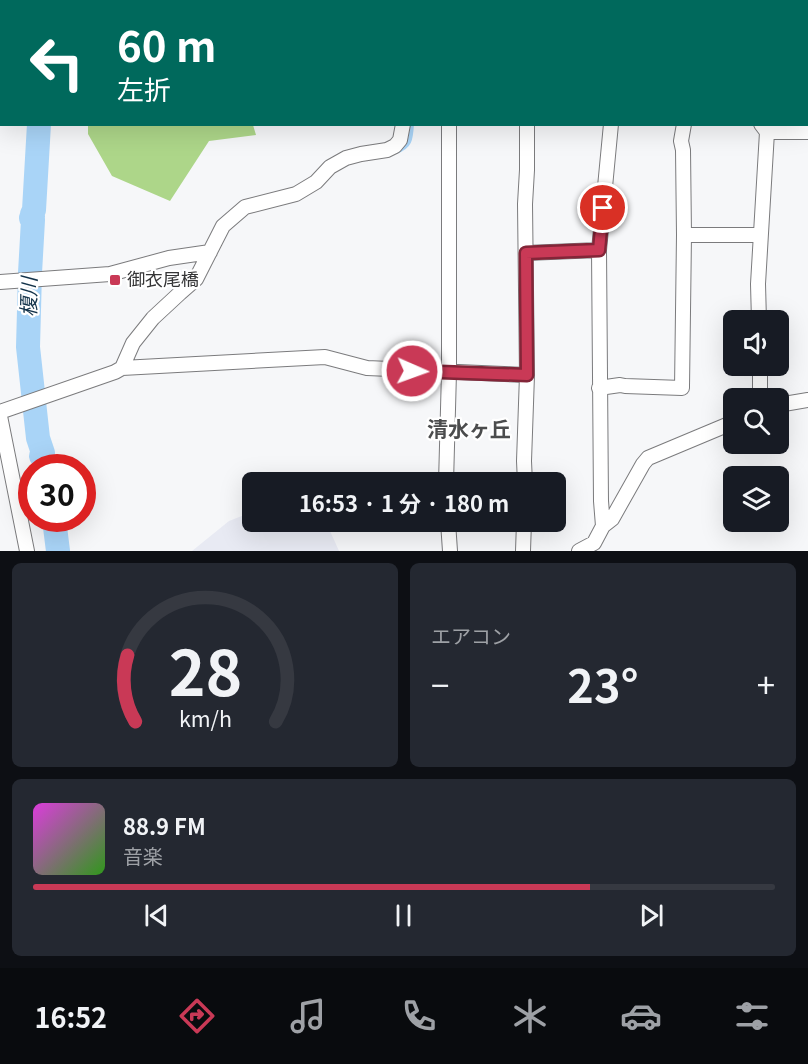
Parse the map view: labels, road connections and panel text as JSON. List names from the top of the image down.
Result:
{
  "districts": ["清水ヶ丘"],
  "water": ["榎川"],
  "places": {
    "transit": ["御衣尾橋"]
  },
  "page": {
    "turn": ["60 m", "左折"],
    "limit": "30",
    "trip": "16:53 · 1 分 · 180 m",
    "tile": "エアコン",
    "heat": ["−", "23°", "+"],
    "song": ["88.9 FM", "音楽"],
    "tabs": "16:52",
    "gauge": ["28", "km/h"]
  }
}
